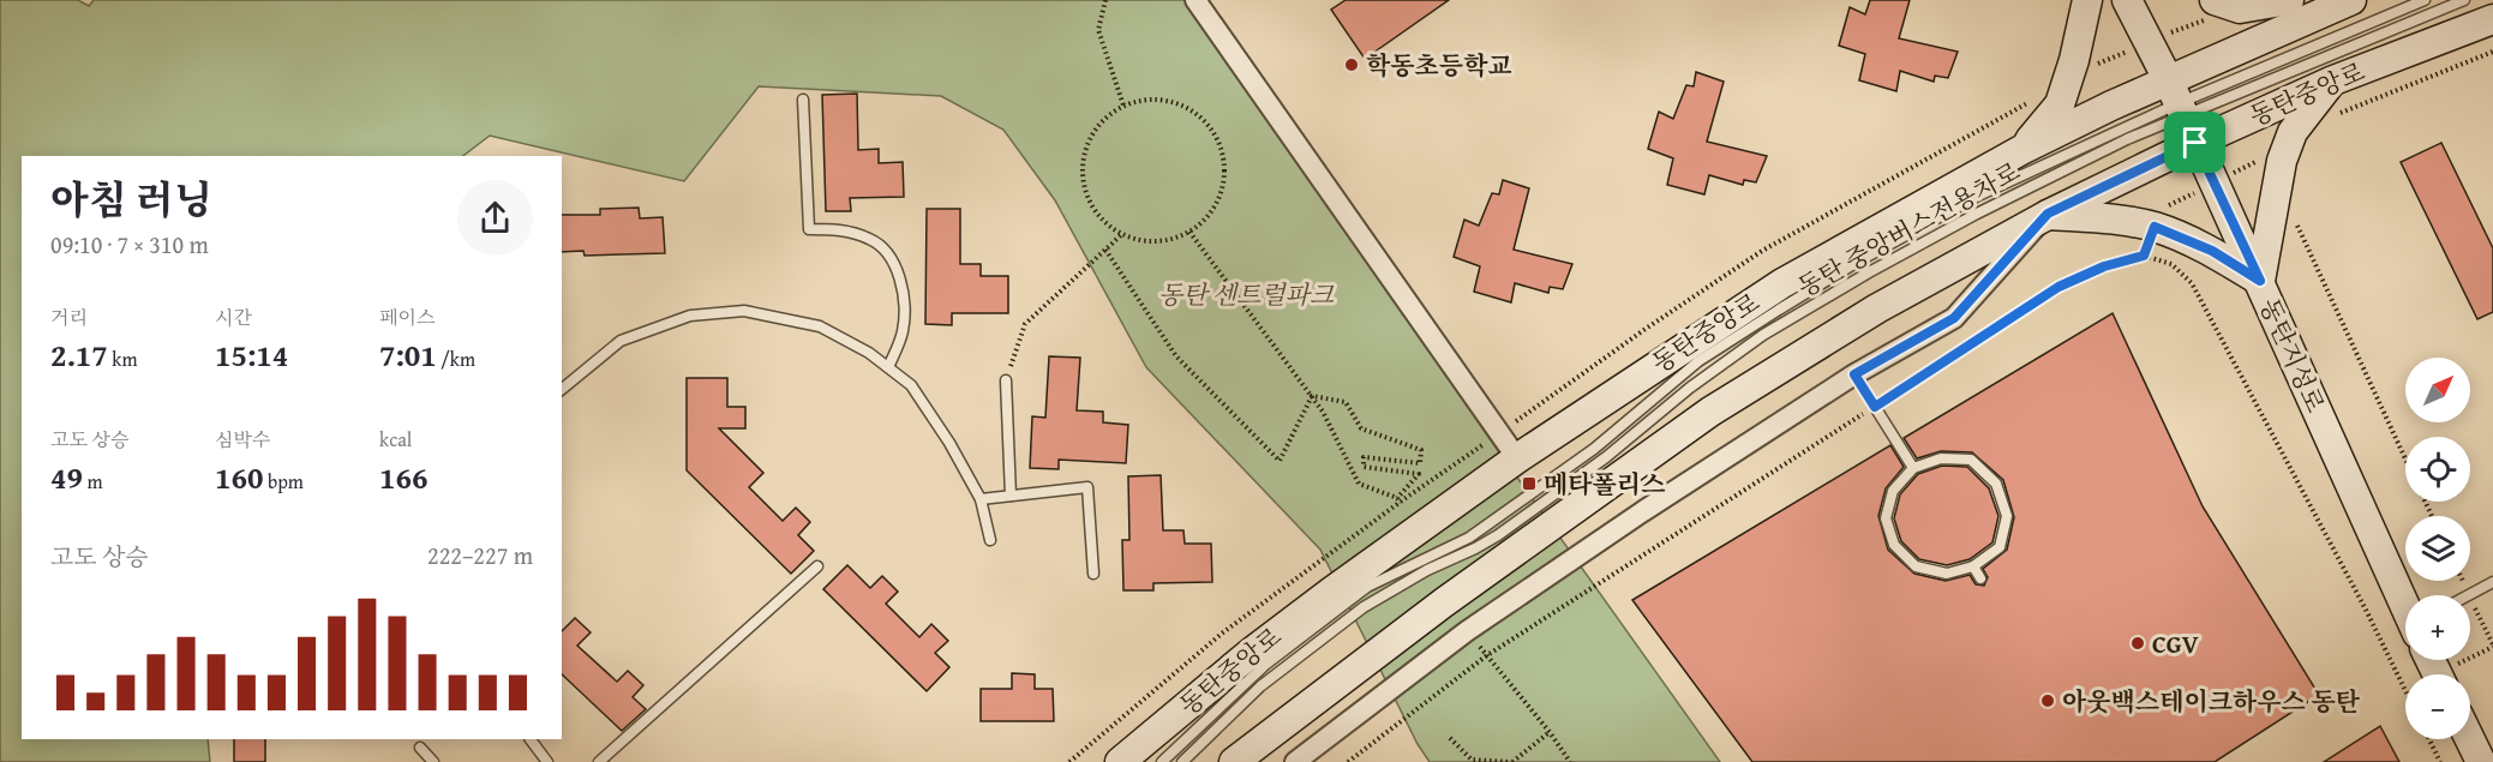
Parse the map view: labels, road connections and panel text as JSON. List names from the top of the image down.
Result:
{
  "streets": {
    "street": ["동탄중앙로", "동탄지성로"],
    "lane": ["동탄 중앙버스전용차로"]
  },
  "crossings": [
    ["동탄중앙로", "동탄 중앙버스전용차로"],
    ["동탄중앙로", "동탄지성로"],
    ["동탄 중앙버스전용차로", "동탄지성로"]
  ],
  "parks": ["동탄 센트럴파크"],
  "places": {
    "other": ["학동초등학교", "CGV", "아웃백스테이크하우스 동탄"],
    "transit": ["메타폴리스"]
  },
  "north": "top right",
  "page": {
    "heading": ["아침 러닝", "09:10 · 7 × 310 m"],
    "stats": [
      ["거리", "2.17 km"],
      ["시간", "15:14"],
      ["페이스", "7:01 /km"],
      ["고도 상승", "49 m"],
      ["심박수", "160 bpm"],
      ["kcal", "166"]
    ],
    "map_buttons": ["+", "−"],
    "chart": ["고도 상승", "222–227 m"]
  }
}
